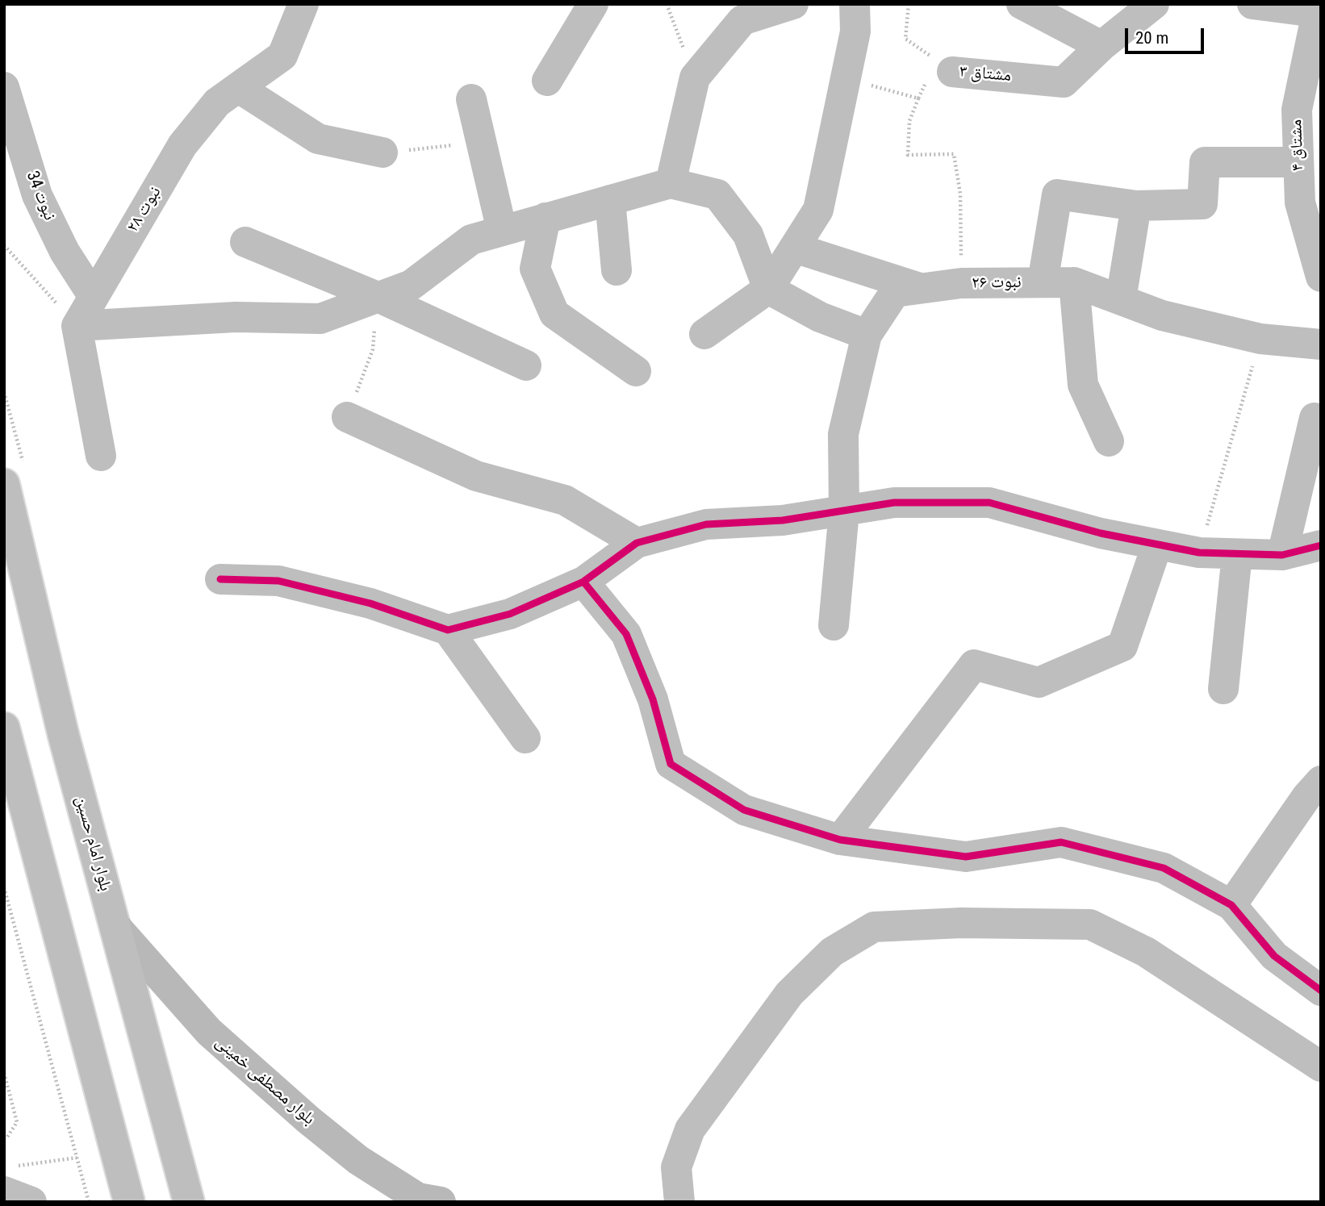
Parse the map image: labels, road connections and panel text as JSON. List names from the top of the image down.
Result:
{
  "streets": {
    "main road": ["بلوار مصطفی خمینی"],
    "street": [
      "مشتاق ۳",
      "مشتاق ۴",
      "نبوت 34",
      "نبوت ۲۸",
      "نبوت ۲۶",
      "بلوار امام حسین"
    ]
  },
  "crossings": [
    ["مشتاق ۳", "نبوت ۲۶"],
    ["نبوت 34", "نبوت ۲۸"],
    ["بلوار امام حسین", "بلوار مصطفی خمینی"]
  ],
  "scale_bar": "20 m"
}
